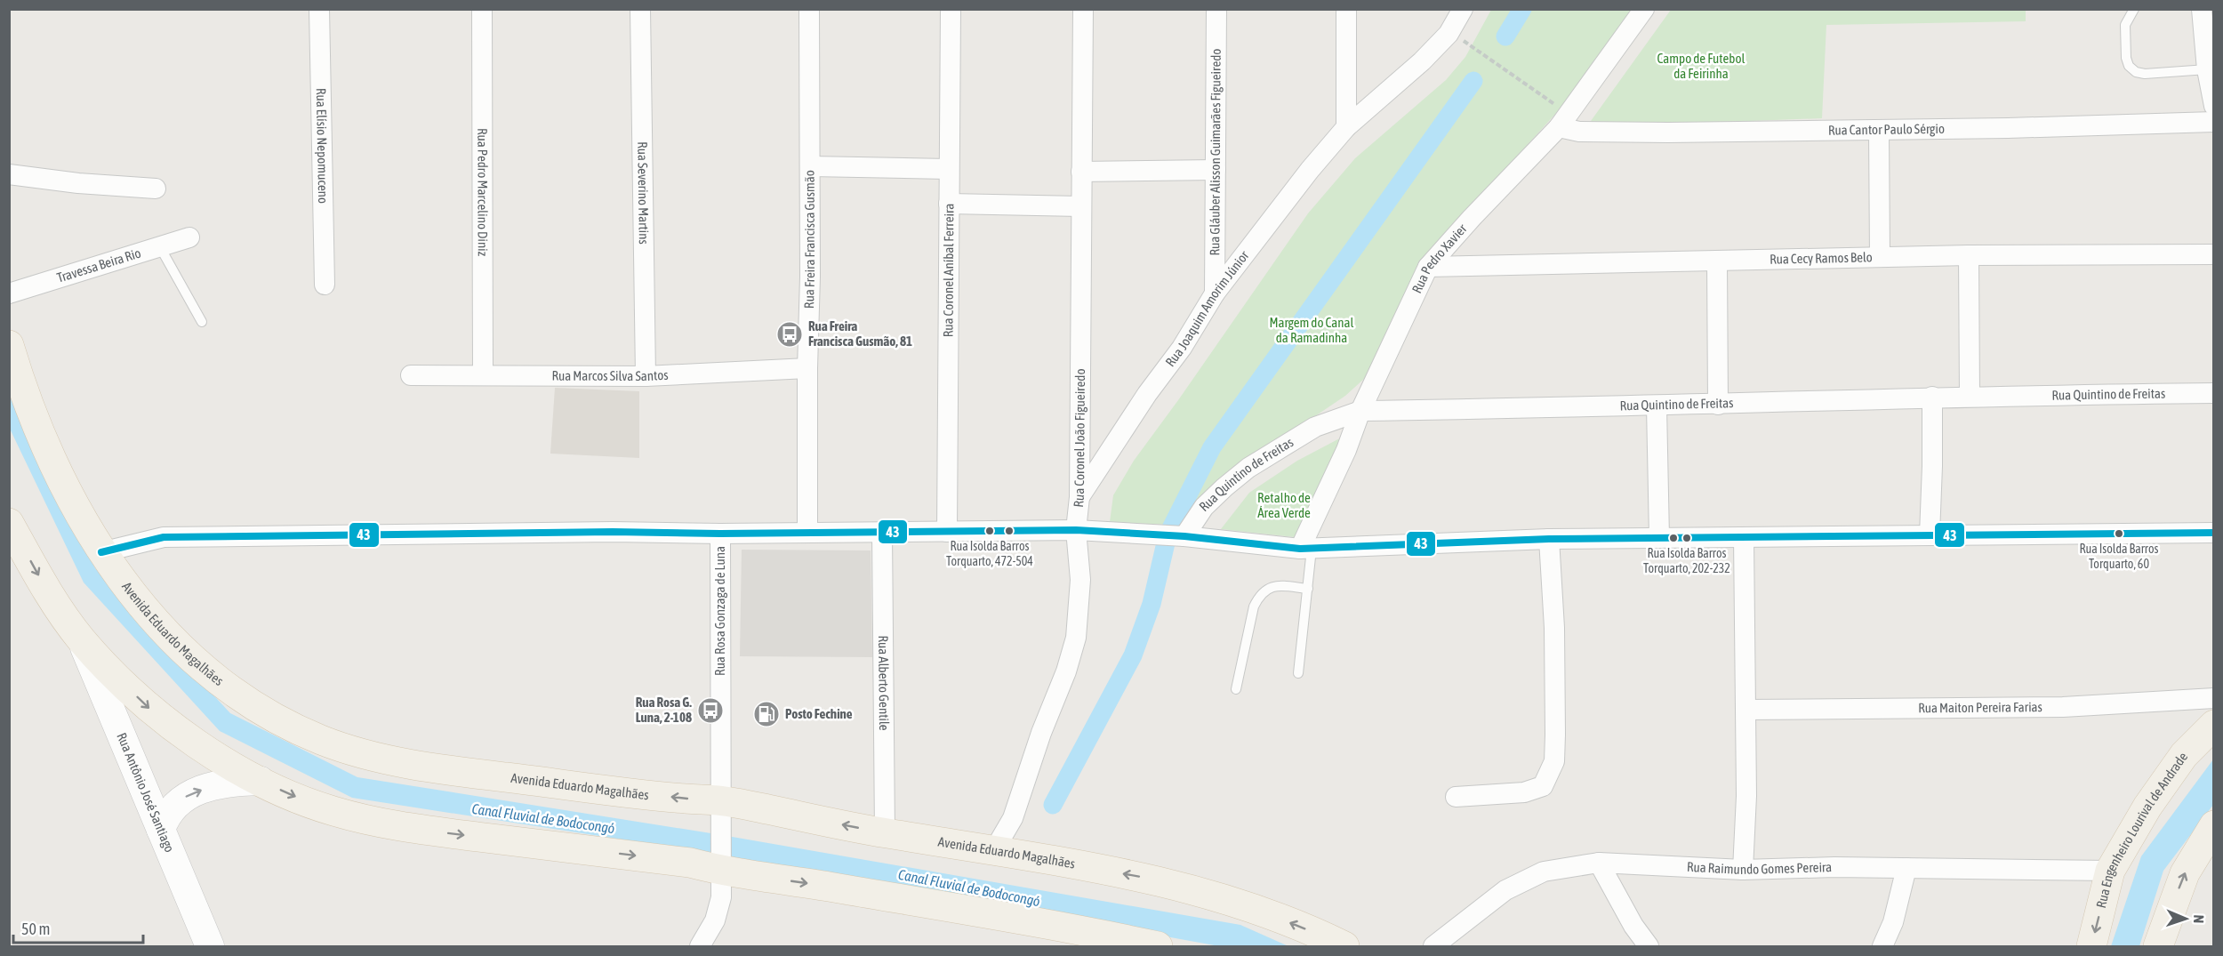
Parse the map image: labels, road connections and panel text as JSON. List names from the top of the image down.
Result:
{
  "streets": {
    "main road": ["Avenida Eduardo Magalhães", "Rua Engenheiro Lourival de Andrade"],
    "street": [
      "Rua Cantor Paulo Sérgio",
      "Rua Elísio Nepomuceno",
      "Rua Gláuber Alisson Guimarães Figueiredo",
      "Rua Pedro Marcelino Diniz",
      "Rua Severino Martins",
      "Rua Freira Francisca Gusmão",
      "Rua Cecy Ramos Belo",
      "Rua Pedro Xavier",
      "Travessa Beira Rio",
      "Rua Coronel Aníbal Ferreira",
      "Rua Joaquim Amorim Júnior",
      "Rua Marcos Silva Santos",
      "Rua Quintino de Freitas",
      "Rua Coronel João Figueiredo",
      "Rua Rosa Gonzaga de Luna",
      "Rua Alberto Gentile",
      "Rua Maiton Pereira Farias",
      "Rua Antônio José Santiago",
      "Rua Raimundo Gomes Pereira"
    ]
  },
  "crossings": [
    ["Rua Cantor Paulo Sérgio", "Rua Pedro Xavier"],
    ["Rua Gláuber Alisson Guimarães Figueiredo", "Rua Joaquim Amorim Júnior"],
    ["Rua Pedro Marcelino Diniz", "Rua Marcos Silva Santos"],
    ["Rua Severino Martins", "Rua Marcos Silva Santos"],
    ["Rua Freira Francisca Gusmão", "Rua Marcos Silva Santos"],
    ["Rua Cecy Ramos Belo", "Rua Pedro Xavier"],
    ["Rua Pedro Xavier", "Rua Quintino de Freitas"],
    ["Rua Joaquim Amorim Júnior", "Rua Coronel João Figueiredo"],
    ["Rua Coronel João Figueiredo", "Avenida Eduardo Magalhães"],
    ["Rua Rosa Gonzaga de Luna", "Avenida Eduardo Magalhães"],
    ["Avenida Eduardo Magalhães", "Rua Alberto Gentile"],
    ["Rua Engenheiro Lourival de Andrade", "Rua Raimundo Gomes Pereira"]
  ],
  "water": ["Canal Fluvial de Bodocongó"],
  "parks": ["Campo de Futebol da Feirinha", "Margem do Canal da Ramadinha", "Retalho de Área Verde"],
  "places": {
    "bus stop": ["Rua Freira Francisca Gusmão, 81", "Rua Rosa G. Luna, 2-108"],
    "other": ["Rua Isolda Barros Torquarto, 472-504", "Rua Isolda Barros Torquarto, 60", "Rua Isolda Barros Torquarto, 202-232"],
    "fuel station": ["Posto Fechine"]
  },
  "lines": ["transit line 43"],
  "scale_bar": "50 m",
  "north": "right"
}
